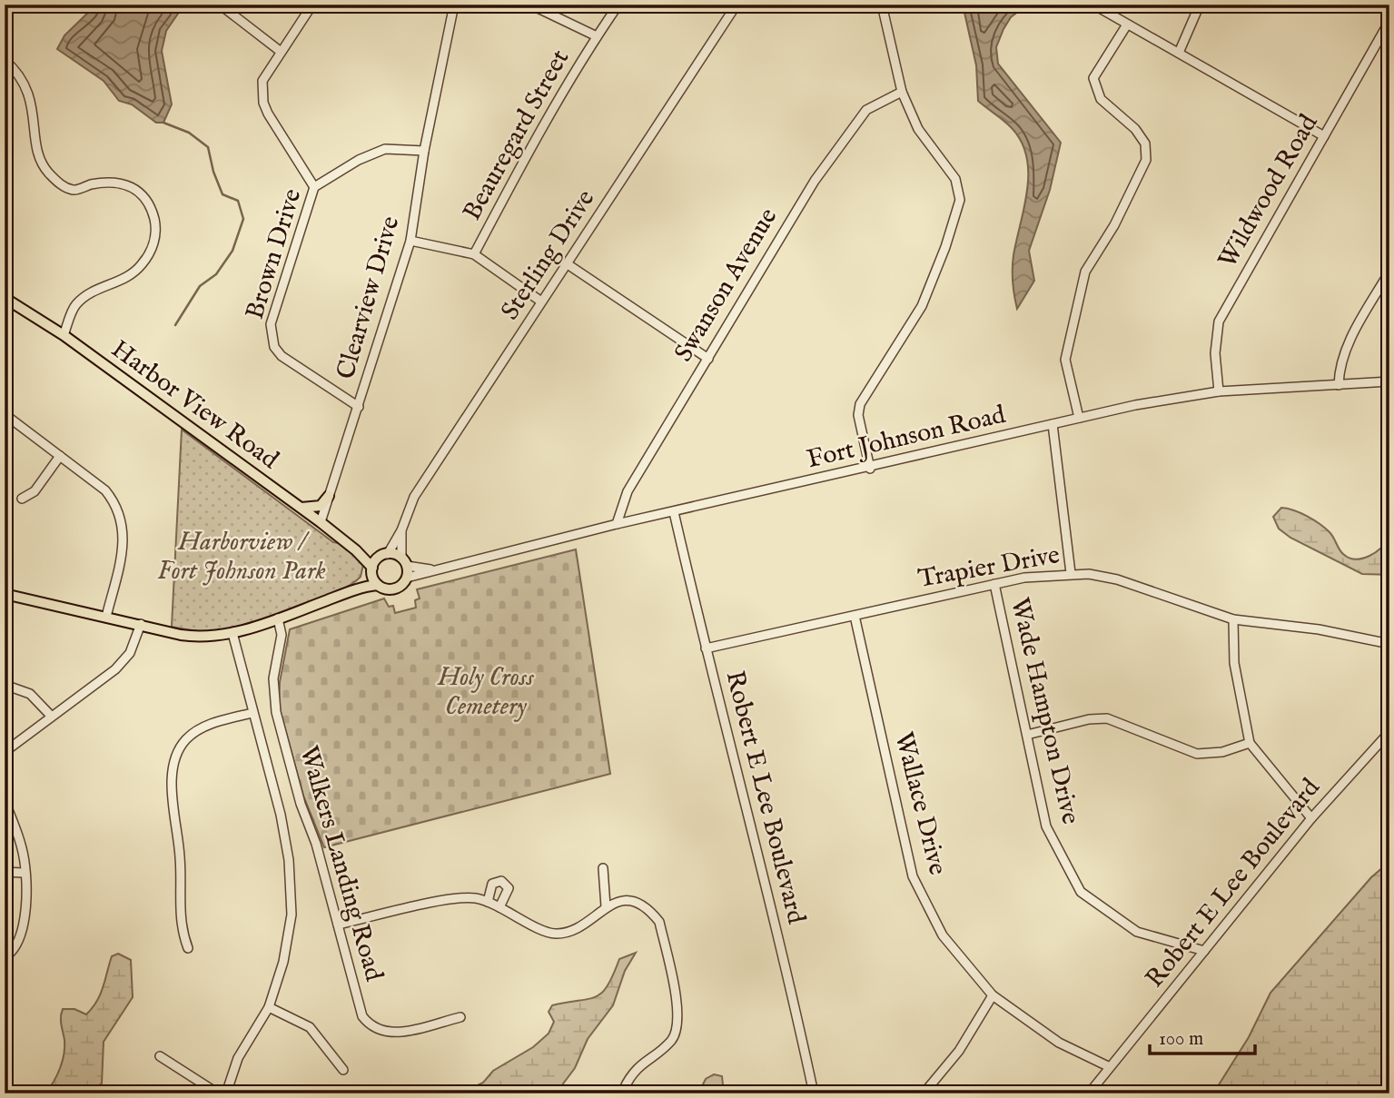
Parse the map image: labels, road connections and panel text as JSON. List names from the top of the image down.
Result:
{
  "streets": {
    "main road": ["Harbor View Road"],
    "street": [
      "Beauregard Street",
      "Wildwood Road",
      "Brown Drive",
      "Sterling Drive",
      "Swanson Avenue",
      "Clearview Drive",
      "Fort Johnson Road",
      "Trapier Drive",
      "Wade Hampton Drive",
      "Robert E Lee Boulevard",
      "Wallace Drive",
      "Walkers Landing Road"
    ]
  },
  "crossings": [
    ["Wildwood Road", "Fort Johnson Road"],
    ["Brown Drive", "Clearview Drive"],
    ["Sterling Drive", "Harbor View Road"],
    ["Sterling Drive", "Fort Johnson Road"],
    ["Swanson Avenue", "Fort Johnson Road"],
    ["Clearview Drive", "Harbor View Road"],
    ["Harbor View Road", "Fort Johnson Road"],
    ["Fort Johnson Road", "Robert E Lee Boulevard"],
    ["Trapier Drive", "Wade Hampton Drive"],
    ["Trapier Drive", "Robert E Lee Boulevard"],
    ["Trapier Drive", "Wallace Drive"],
    ["Wade Hampton Drive", "Robert E Lee Boulevard"],
    ["Robert E Lee Boulevard", "Wallace Drive"]
  ],
  "parks": ["Harborview / Fort Johnson Park", "Holy Cross Cemetery"],
  "scale_bar": "100 m"
}
